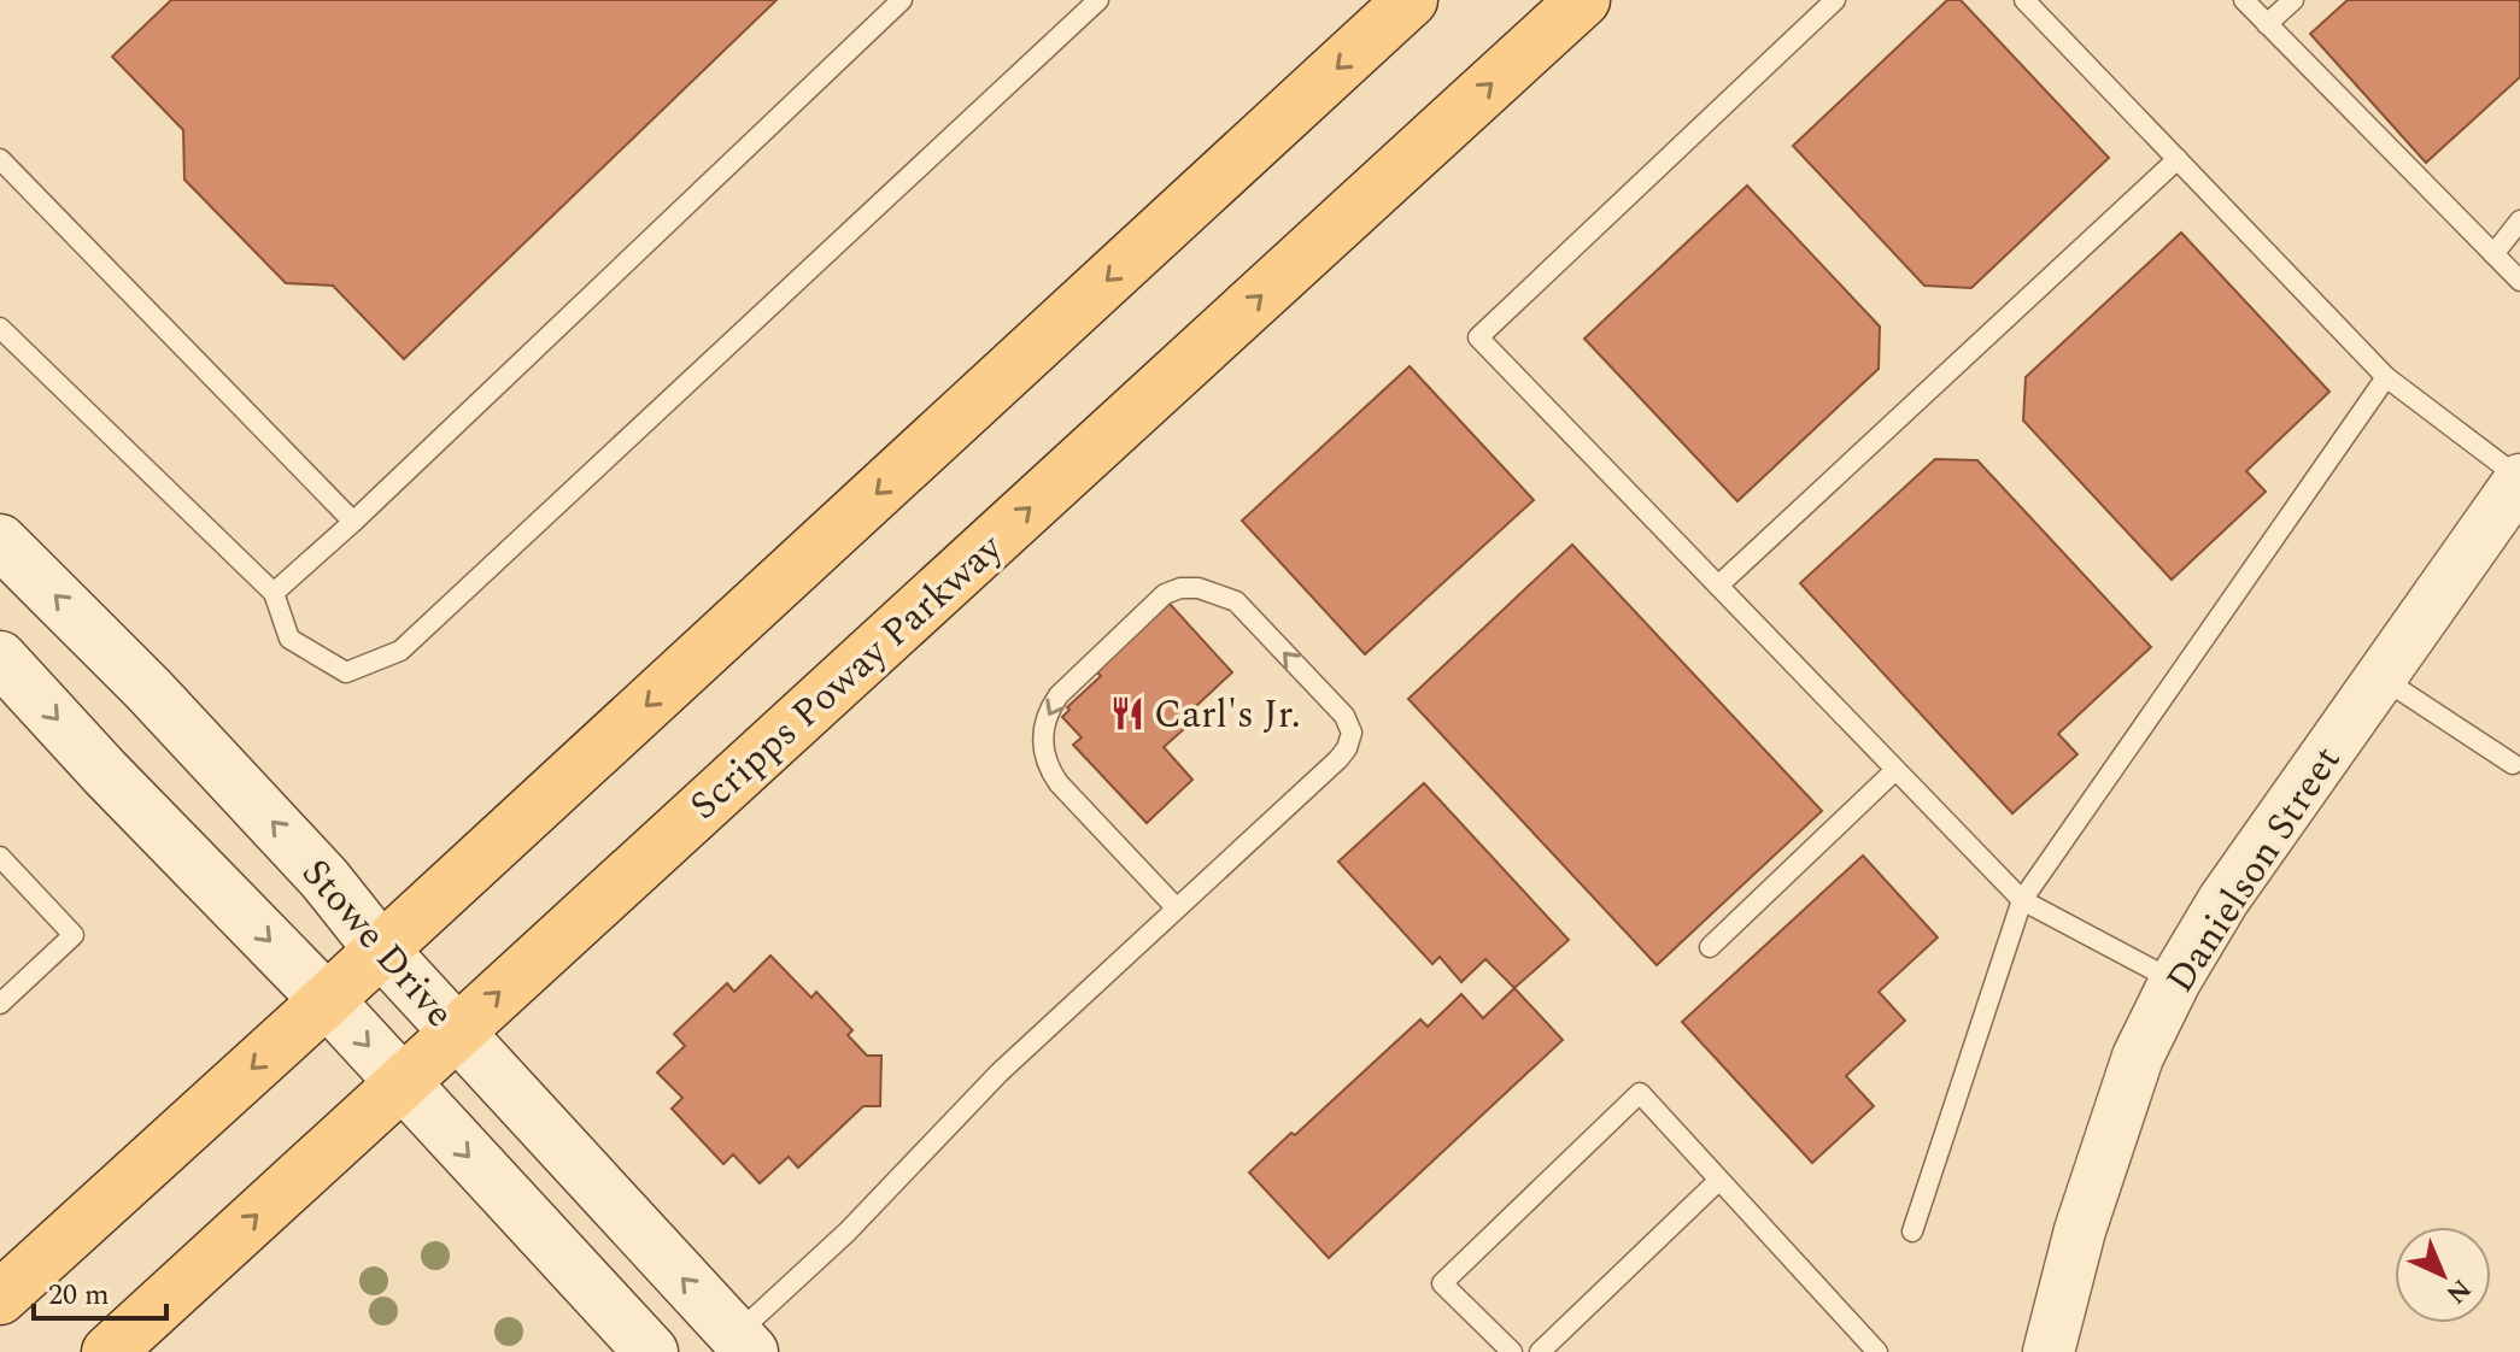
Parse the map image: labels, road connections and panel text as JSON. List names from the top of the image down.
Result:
{
  "streets": {
    "main road": ["Scripps Poway Parkway", "Stowe Drive"],
    "street": ["Danielson Street"]
  },
  "crossings": [
    ["Scripps Poway Parkway", "Stowe Drive"]
  ],
  "places": {
    "restaurant": ["Carl's Jr."]
  },
  "scale_bar": "20 m",
  "north": "bottom right"
}
